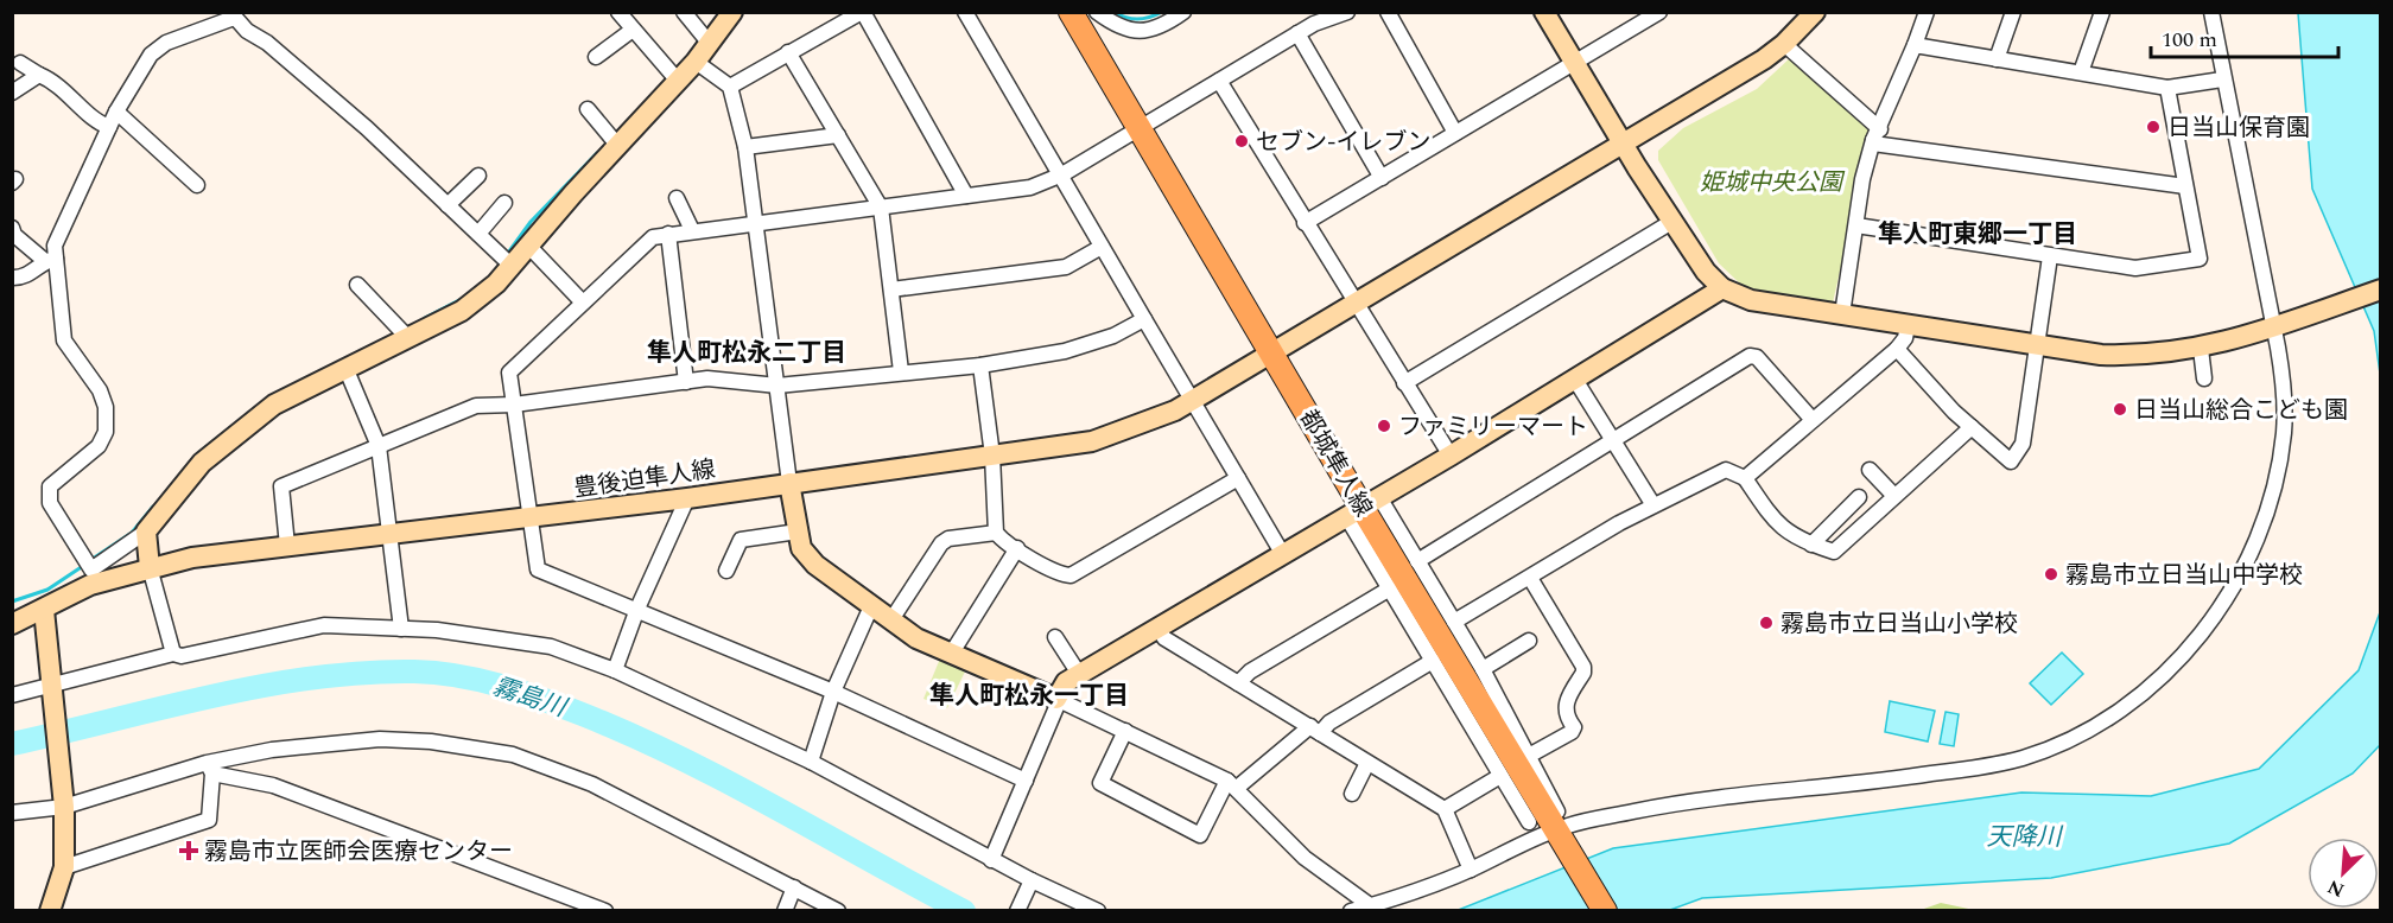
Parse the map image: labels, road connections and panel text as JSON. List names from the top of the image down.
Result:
{
  "streets": {
    "main road": ["都城隼人線"],
    "street": ["豊後迫隼人線"]
  },
  "crossings": [
    ["都城隼人線", "豊後迫隼人線"]
  ],
  "districts": ["隼人町東郷一丁目", "隼人町松永二丁目", "隼人町松永一丁目"],
  "water": ["霧島川", "天降川"],
  "parks": ["姫城中央公園"],
  "places": {
    "other": [
      "日当山保育園",
      "セブン-イレブン",
      "日当山総合こども園",
      "ファミリーマート",
      "霧島市立日当山中学校",
      "霧島市立日当山小学校"
    ],
    "health": ["霧島市立医師会医療センター"]
  },
  "scale_bar": "100 m",
  "north": "bottom left"
}
